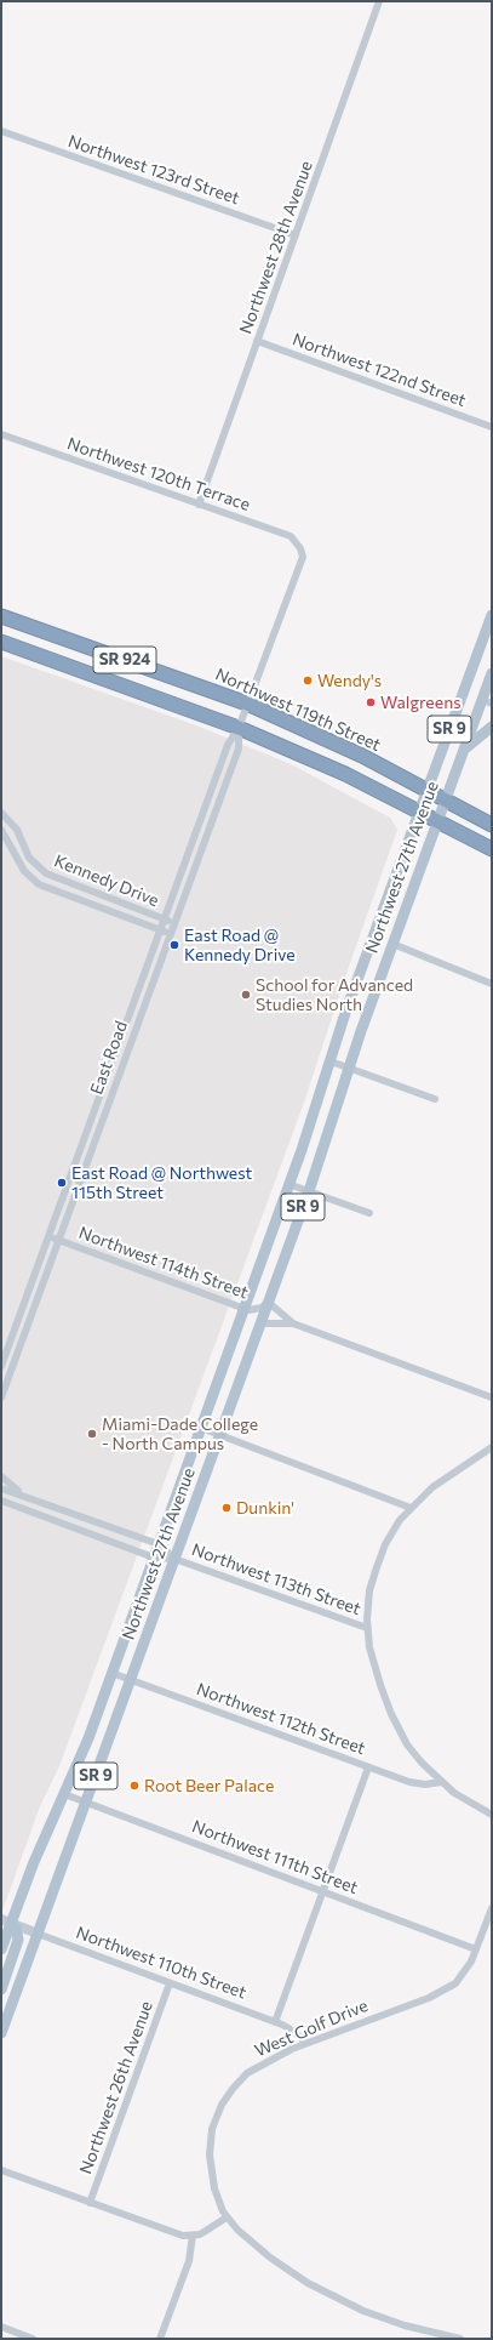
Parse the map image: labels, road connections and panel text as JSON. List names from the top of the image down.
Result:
{
  "streets": {
    "highway": ["SR 924", "Northwest 119th Street"],
    "main road": ["SR 9", "Northwest 27th Avenue"],
    "street": [
      "Northwest 123rd Street",
      "Northwest 28th Avenue",
      "Northwest 122nd Street",
      "Northwest 120th Terrace",
      "Kennedy Drive",
      "East Road",
      "Northwest 114th Street",
      "Northwest 113th Street",
      "Northwest 112th Street",
      "Northwest 111th Street",
      "Northwest 110th Street",
      "West Golf Drive",
      "Northwest 26th Avenue"
    ]
  },
  "crossings": [
    ["Northwest 123rd Street", "Northwest 28th Avenue"],
    ["Northwest 28th Avenue", "Northwest 122nd Street"],
    ["Northwest 28th Avenue", "Northwest 120th Terrace"],
    ["Northwest 120th Terrace", "East Road"],
    ["SR 924", "Northwest 27th Avenue"],
    ["SR 924", "East Road"],
    ["Northwest 119th Street", "Northwest 27th Avenue"],
    ["Northwest 119th Street", "East Road"],
    ["Northwest 27th Avenue", "Northwest 114th Street"],
    ["Northwest 27th Avenue", "Northwest 113th Street"],
    ["Northwest 27th Avenue", "Northwest 112th Street"],
    ["Northwest 27th Avenue", "Northwest 111th Street"],
    ["Northwest 27th Avenue", "Northwest 110th Street"],
    ["Kennedy Drive", "East Road"],
    ["East Road", "Northwest 114th Street"],
    ["Northwest 111th Street", "West Golf Drive"],
    ["Northwest 110th Street", "West Golf Drive"],
    ["Northwest 110th Street", "Northwest 26th Avenue"]
  ],
  "places": [
    "Wendy's",
    "Walgreens",
    "East Road @ Kennedy Drive",
    "School for Advanced Studies North",
    "East Road @ Northwest 115th Street",
    "Miami-Dade College - North Campus",
    "Dunkin'",
    "Root Beer Palace"
  ]
}
